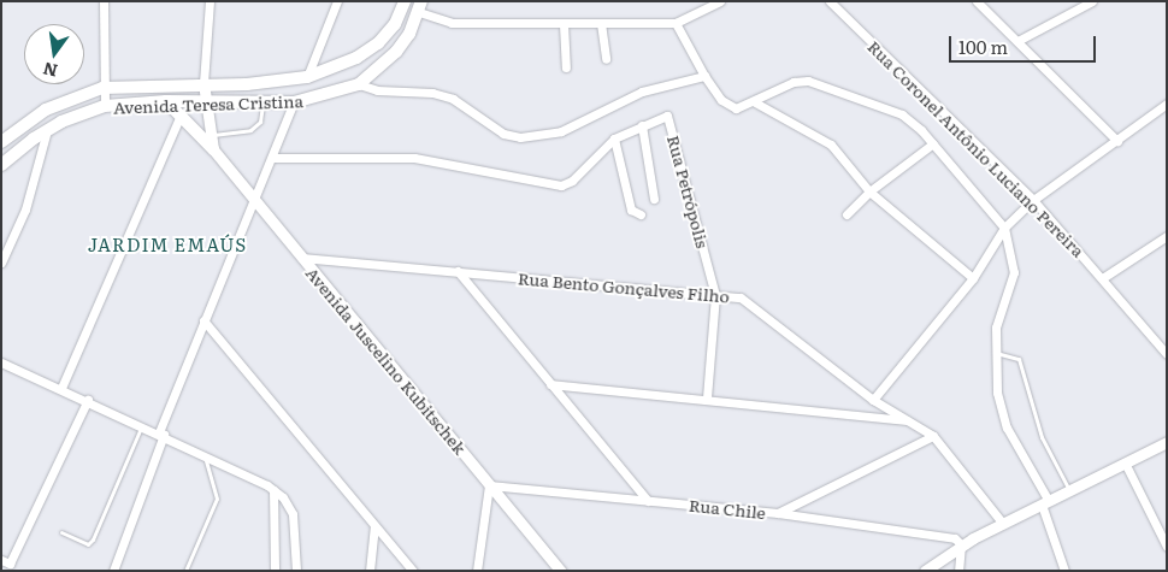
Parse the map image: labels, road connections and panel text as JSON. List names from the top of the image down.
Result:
{
  "streets": {
    "main road": ["Avenida Teresa Cristina"],
    "street": [
      "Rua Coronel Antônio Luciano Pereira",
      "Rua Petrópolis",
      "Rua Bento Gonçalves Filho",
      "Avenida Juscelino Kubitschek",
      "Rua Chile"
    ]
  },
  "crossings": [
    ["Rua Petrópolis", "Rua Bento Gonçalves Filho"],
    ["Rua Bento Gonçalves Filho", "Avenida Juscelino Kubitschek"],
    ["Avenida Juscelino Kubitschek", "Rua Chile"]
  ],
  "districts": ["JARDIM EMAÚS"],
  "scale_bar": "100 m",
  "north": "bottom"
}
